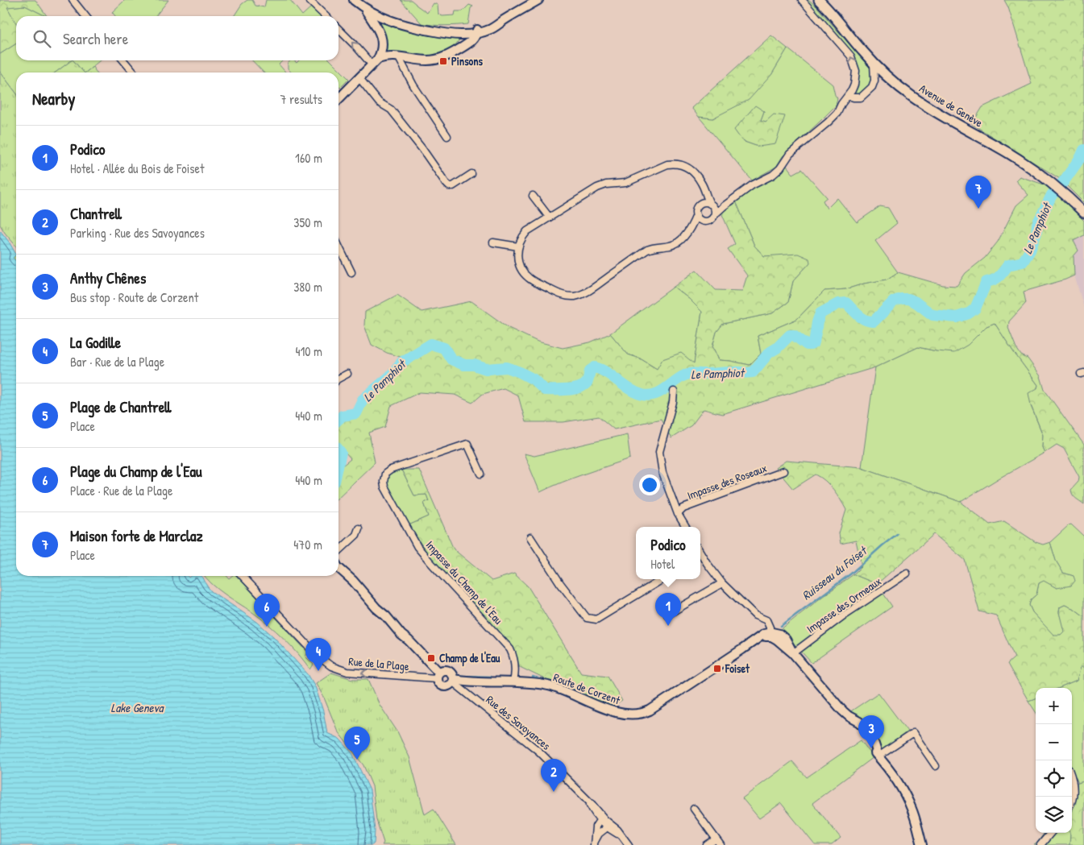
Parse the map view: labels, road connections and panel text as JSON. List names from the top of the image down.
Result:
{
  "streets": {
    "main road": ["Avenue de Genève"],
    "street": [
      "Impasse des Roseaux",
      "Impasse du Champ de l'Eau",
      "Impasse des Ormeaux",
      "Rue de la Plage",
      "Route de Corzent",
      "Rue des Savoyances"
    ]
  },
  "crossings": [
    ["Impasse du Champ de l'Eau", "Route de Corzent"],
    ["Rue de la Plage", "Route de Corzent"],
    ["Rue de la Plage", "Rue des Savoyances"],
    ["Route de Corzent", "Rue des Savoyances"]
  ],
  "water": ["Le Pamphiot", "Ruisseau du Foiset", "Lake Geneva"],
  "places": {
    "transit": ["Pinsons", "Champ de l'Eau", "Foiset"]
  },
  "page": {
    "search": "Search here",
    "heading": ["Nearby", "7 results"],
    "list": [
      {
        "mark": "1",
        "name": "Podico",
        "note": "Hotel · Allée du Bois de Foiset",
        "value": "160 m"
      },
      {
        "mark": "2",
        "name": "Chantrell",
        "note": "Parking · Rue des Savoyances",
        "value": "350 m"
      },
      {
        "mark": "3",
        "name": "Anthy Chênes",
        "note": "Bus stop · Route de Corzent",
        "value": "380 m"
      },
      {
        "mark": "4",
        "name": "La Godille",
        "note": "Bar · Rue de la Plage",
        "value": "410 m"
      },
      {
        "mark": "5",
        "name": "Plage de Chantrell",
        "note": "Place",
        "value": "440 m"
      },
      {
        "mark": "6",
        "name": "Plage du Champ de l'Eau",
        "note": "Place · Rue de la Plage",
        "value": "440 m"
      },
      {
        "mark": "7",
        "name": "Maison forte de Marclaz",
        "note": "Place",
        "value": "470 m"
      }
    ],
    "pins": [
      "7",
      "1",
      "6",
      "4",
      "3",
      "5",
      "2"
    ],
    "popup": ["Podico", "Hotel"],
    "map_buttons": ["+", "−"]
  }
}
